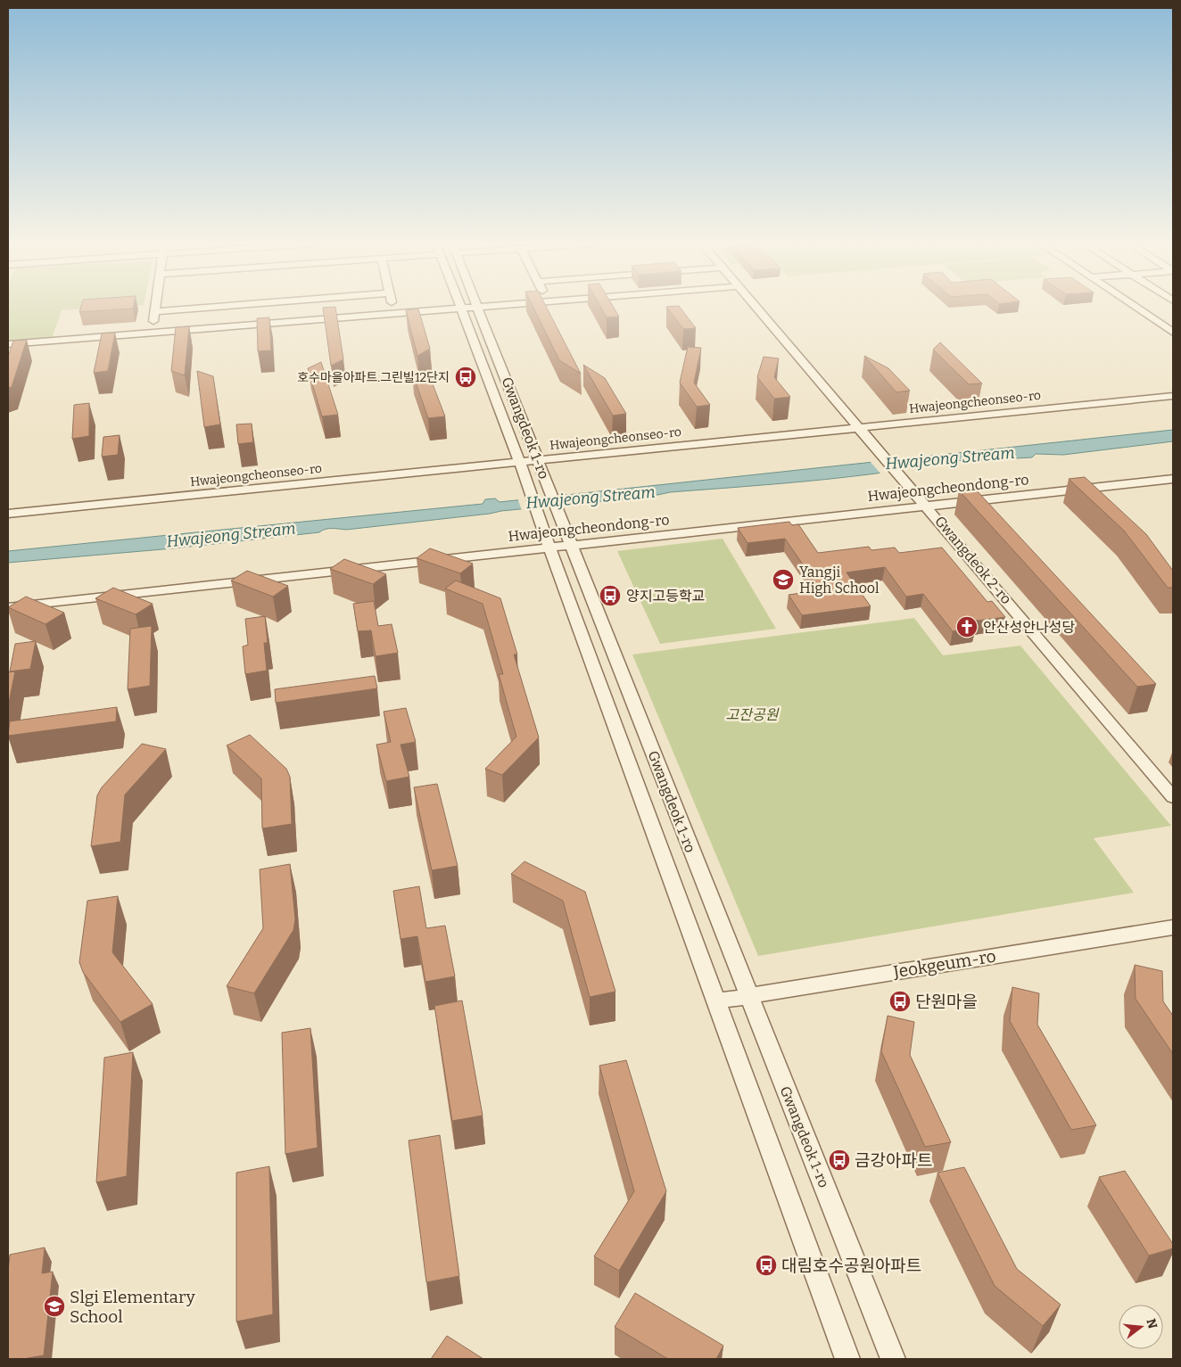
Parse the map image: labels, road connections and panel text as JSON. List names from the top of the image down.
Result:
{
  "streets": {
    "street": [
      "Hwajeongcheonseo-ro",
      "Gwangdeok 1-ro",
      "Hwajeongcheondong-ro",
      "Gwangdeok 2-ro",
      "Jeokgeum-ro"
    ]
  },
  "crossings": [
    ["Hwajeongcheonseo-ro", "Gwangdeok 1-ro"],
    ["Hwajeongcheonseo-ro", "Gwangdeok 2-ro"],
    ["Gwangdeok 1-ro", "Hwajeongcheondong-ro"],
    ["Gwangdeok 1-ro", "Jeokgeum-ro"],
    ["Hwajeongcheondong-ro", "Gwangdeok 2-ro"]
  ],
  "water": ["Hwajeong Stream"],
  "parks": ["고잔공원"],
  "places": {
    "bus stop": [
      "호수마을아파트.그린빌12단지",
      "양지고등학교",
      "단원마을",
      "금강아파트",
      "대림호수공원아파트"
    ],
    "school or university": ["Yangji High School", "Slgi Elementary School"],
    "church": ["안산성안나성당"]
  },
  "north": "right"
}
